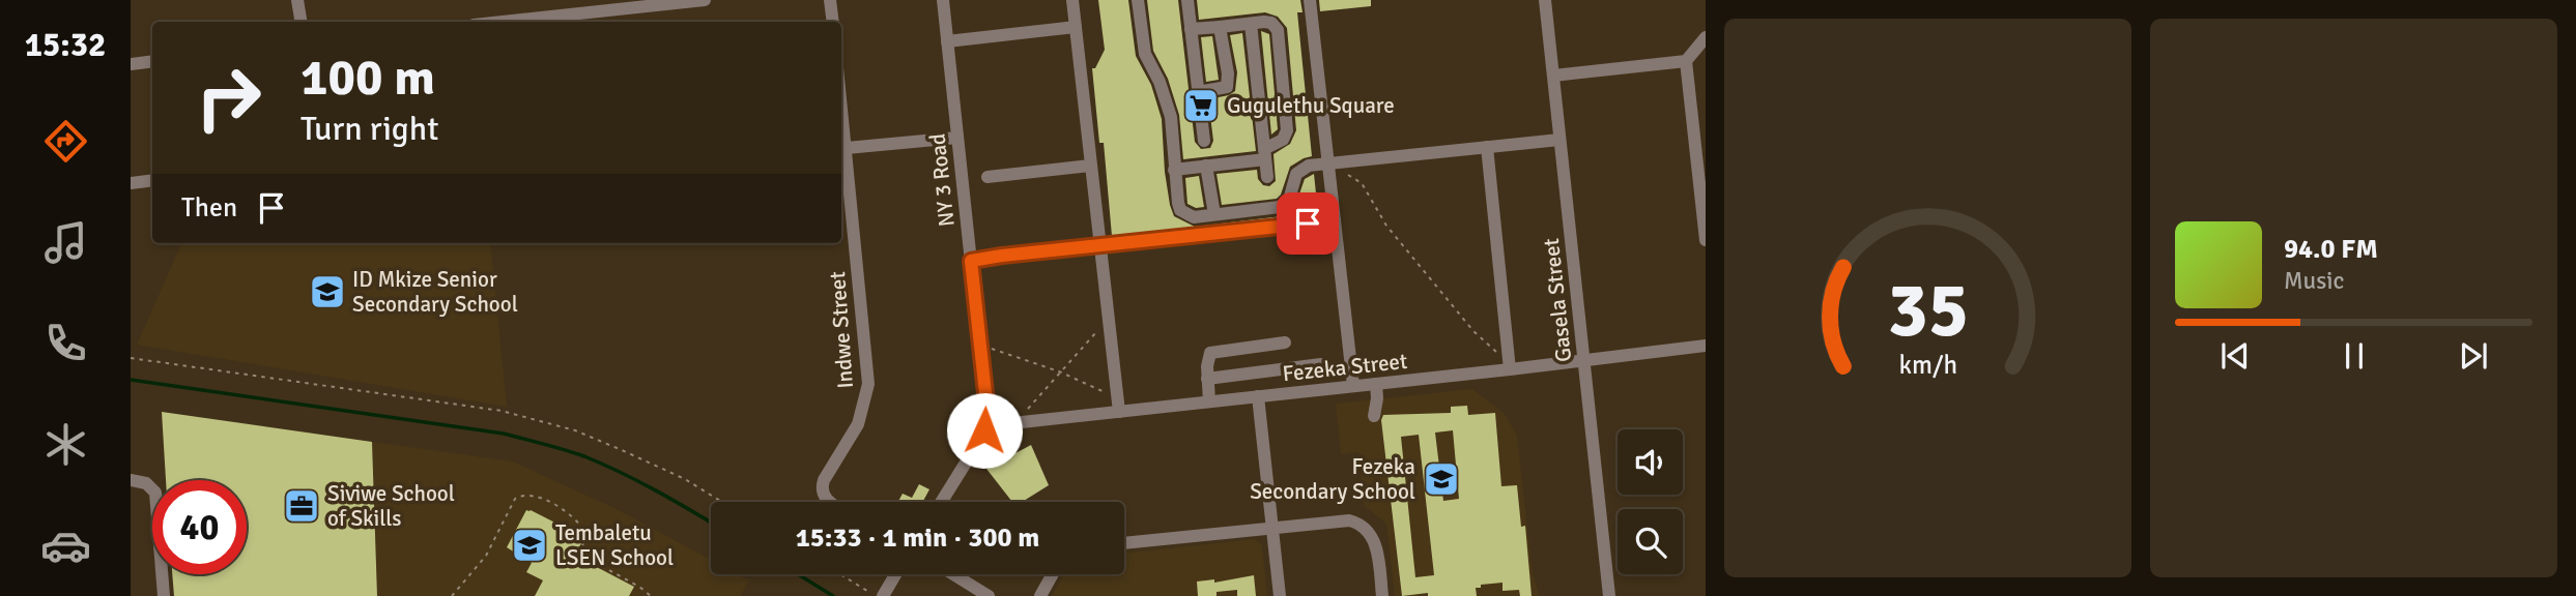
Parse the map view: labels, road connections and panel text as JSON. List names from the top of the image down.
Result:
{
  "streets": {
    "street": [
      "NY 3 Road",
      "Gasela Street",
      "Indwe Street",
      "Fezeka Street"
    ]
  },
  "crossings": [
    ["NY 3 Road", "Fezeka Street"],
    ["Gasela Street", "Fezeka Street"]
  ],
  "places": {
    "supermarket": ["Gugulethu Square"],
    "school or university": ["ID Mkize Senior Secondary School", "Fezeka Secondary School", "Tembaletu LSEN School"],
    "office": ["Siviwe School of Skills"]
  },
  "page": {
    "tabs": "15:32",
    "turn": ["100 m", "Turn right"],
    "then": "Then",
    "song": ["94.0 FM", "Music"],
    "limit": "40",
    "trip": "15:33 · 1 min · 300 m",
    "gauge": ["35", "km/h"]
  }
}
